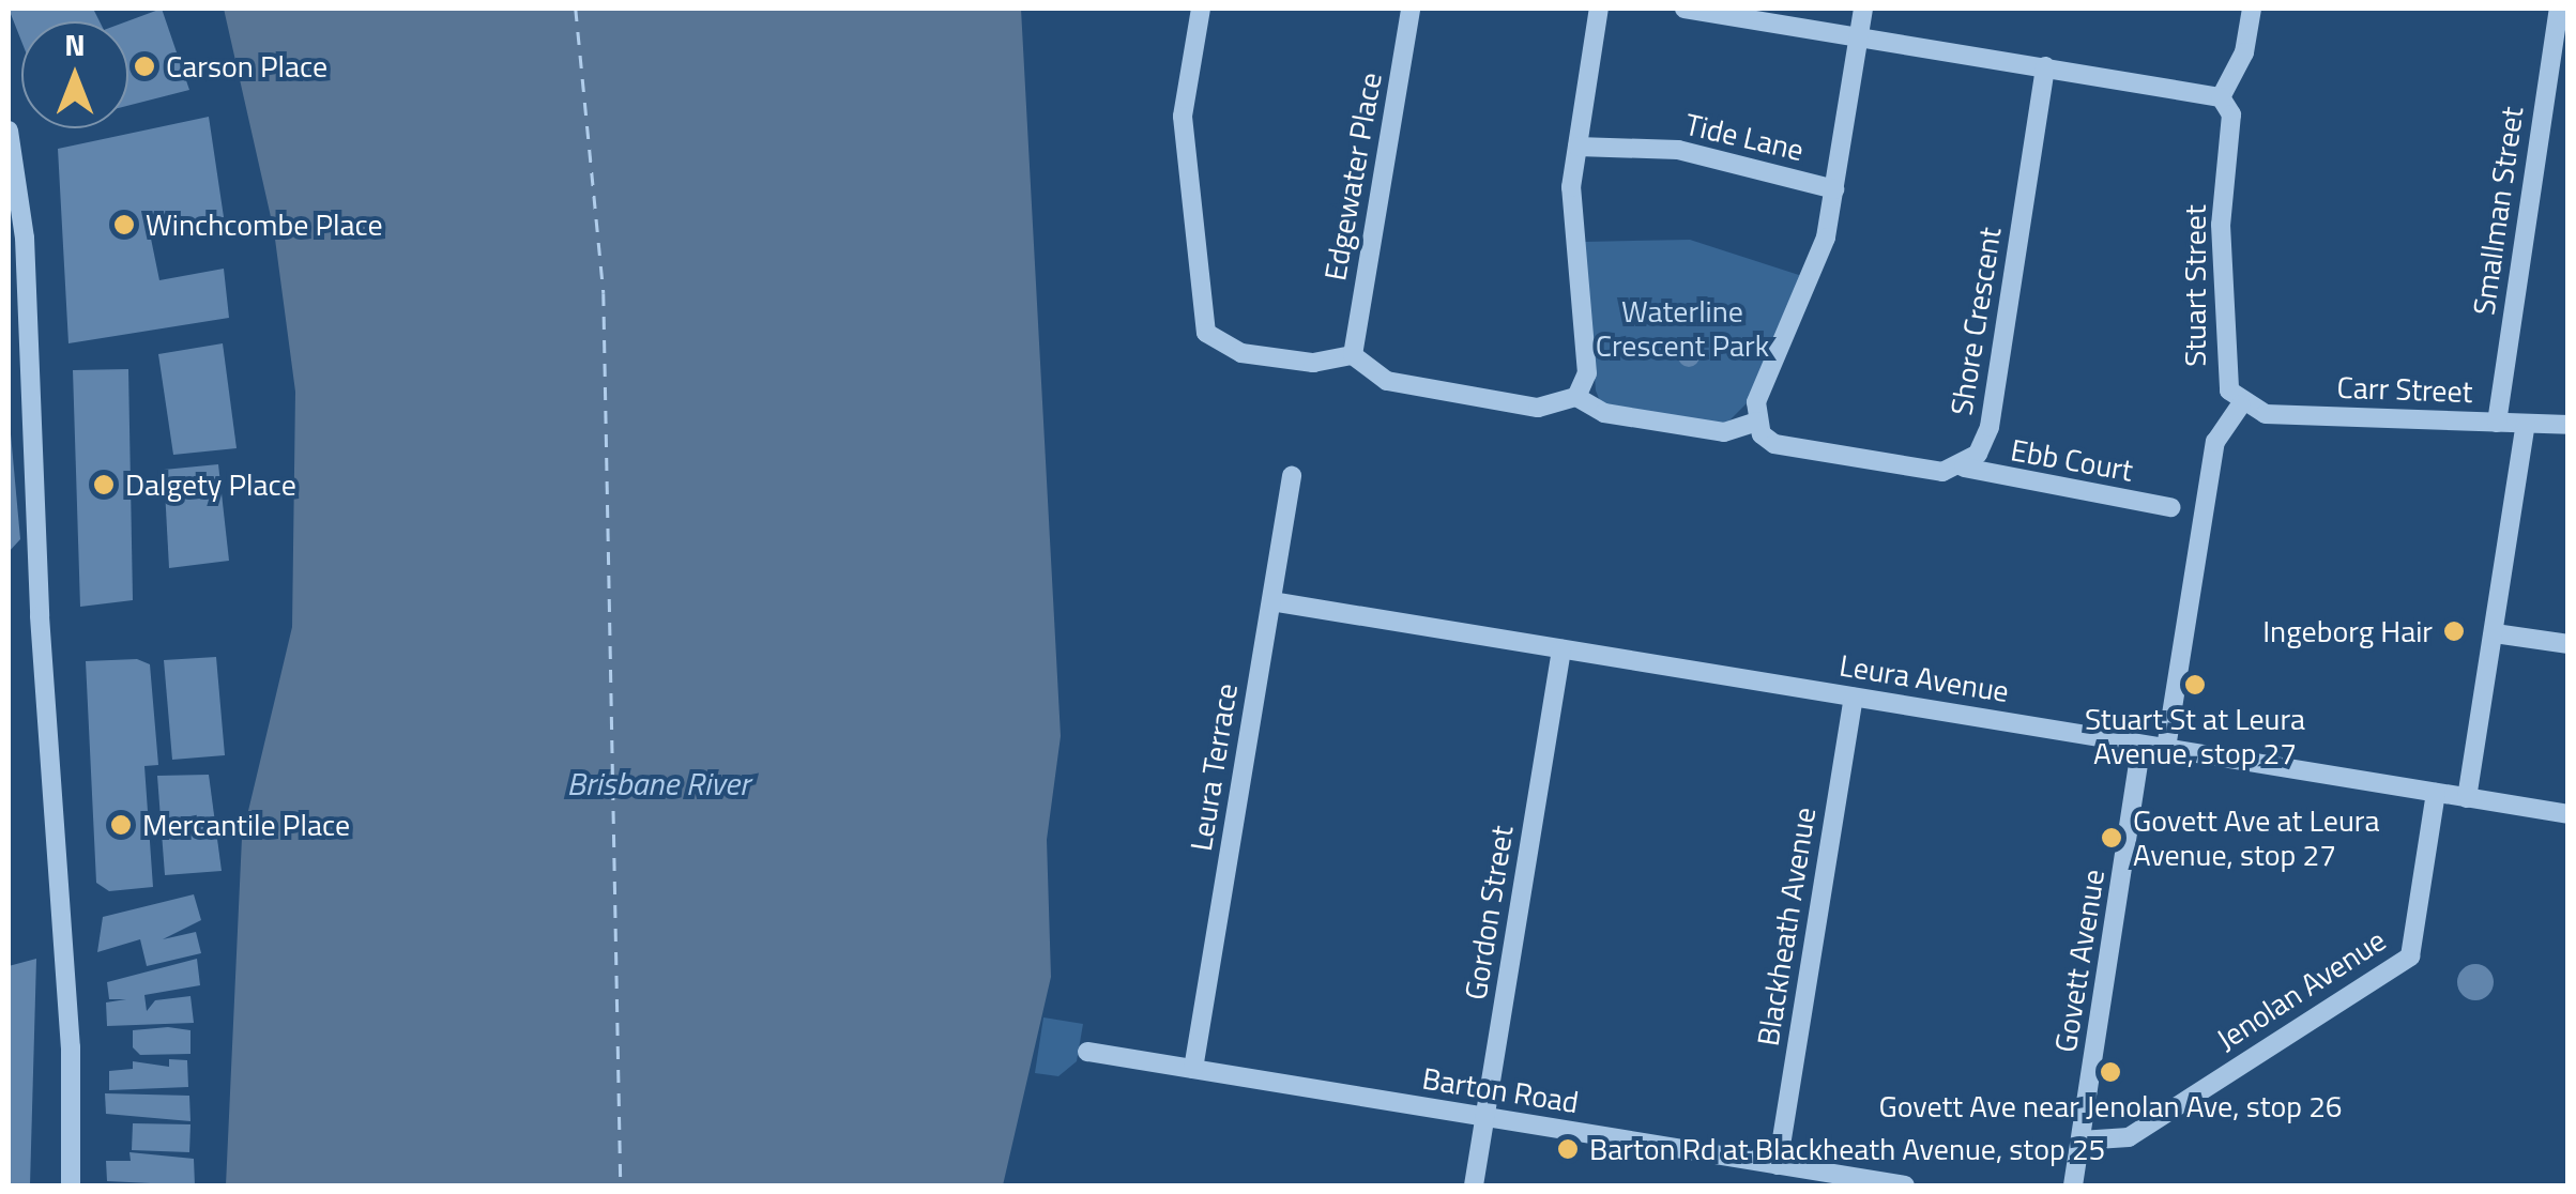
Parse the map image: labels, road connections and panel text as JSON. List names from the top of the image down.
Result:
{
  "streets": {
    "street": [
      "Tide Lane",
      "Edgewater Place",
      "Smallman Street",
      "Stuart Street",
      "Shore Crescent",
      "Carr Street",
      "Ebb Court",
      "Leura Avenue",
      "Leura Terrace",
      "Gordon Street",
      "Blackheath Avenue",
      "Govett Avenue",
      "Jenolan Avenue",
      "Barton Road"
    ]
  },
  "crossings": [
    ["Smallman Street", "Carr Street"],
    ["Stuart Street", "Carr Street"],
    ["Shore Crescent", "Ebb Court"],
    ["Leura Avenue", "Leura Terrace"],
    ["Leura Avenue", "Gordon Street"],
    ["Leura Avenue", "Blackheath Avenue"],
    ["Leura Avenue", "Govett Avenue"],
    ["Leura Avenue", "Jenolan Avenue"],
    ["Leura Terrace", "Barton Road"],
    ["Gordon Street", "Barton Road"],
    ["Blackheath Avenue", "Barton Road"],
    ["Govett Avenue", "Jenolan Avenue"]
  ],
  "water": ["Brisbane River"],
  "parks": ["Waterline Crescent Park"],
  "places": [
    "Carson Place",
    "Winchcombe Place",
    "Dalgety Place",
    "Ingeborg Hair",
    "Stuart St at Leura Avenue, stop 27",
    "Mercantile Place",
    "Govett Ave at Leura Avenue, stop 27",
    "Govett Ave near Jenolan Ave, stop 26",
    "Barton Rd at Blackheath Avenue, stop 25"
  ],
  "north": "top"
}
